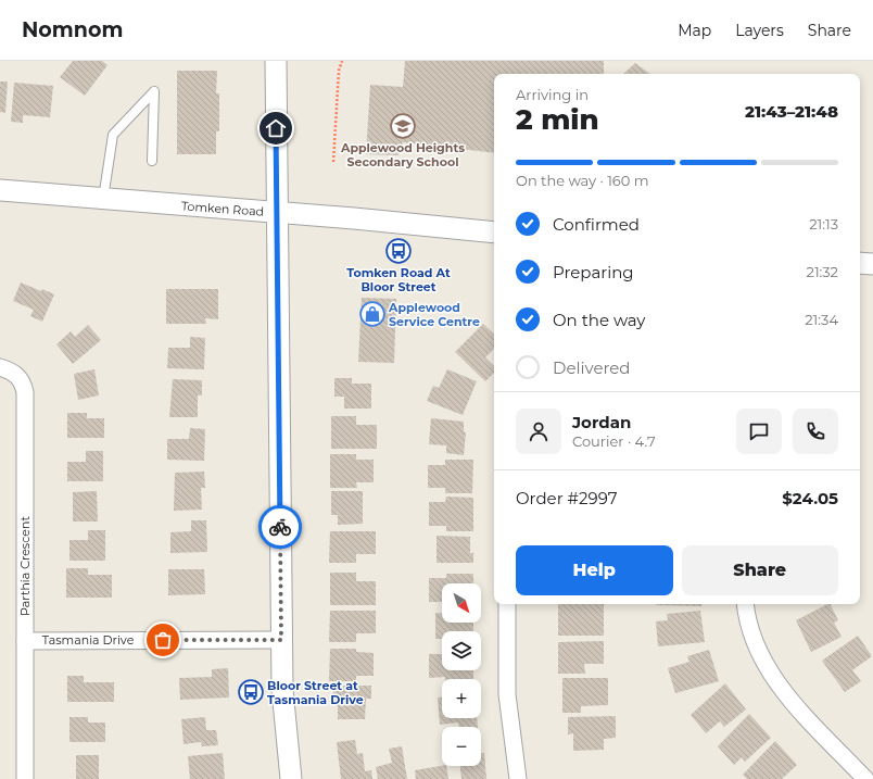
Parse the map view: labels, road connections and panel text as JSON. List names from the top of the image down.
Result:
{
  "streets": {
    "street": ["Tomken Road", "Parthia Crescent", "Tasmania Drive"]
  },
  "crossings": [
    ["Parthia Crescent", "Tasmania Drive"]
  ],
  "places": {
    "school or university": ["Applewood Heights Secondary School"],
    "bus stop": ["Tomken Road At Bloor Street", "Bloor Street at Tasmania Drive"],
    "shop": ["Applewood Service Centre"]
  },
  "north": "bottom right",
  "page": {
    "header": "Nomnom",
    "nav": ["Map", "Layers", "Share"],
    "heading": ["2 min", "Arriving in", "21:43–21:48"],
    "panel": [
      "Jordan",
      "Courier · 4.7",
      "Order #2997",
      "$24.05"
    ],
    "bar": "On the way · 160 m",
    "list": [
      ["Confirmed", "21:13"],
      ["Preparing", "21:32"],
      ["On the way", "21:34"],
      "Delivered"
    ],
    "buttons": ["Help", "Share"],
    "map_buttons": ["+", "−"]
  }
}
